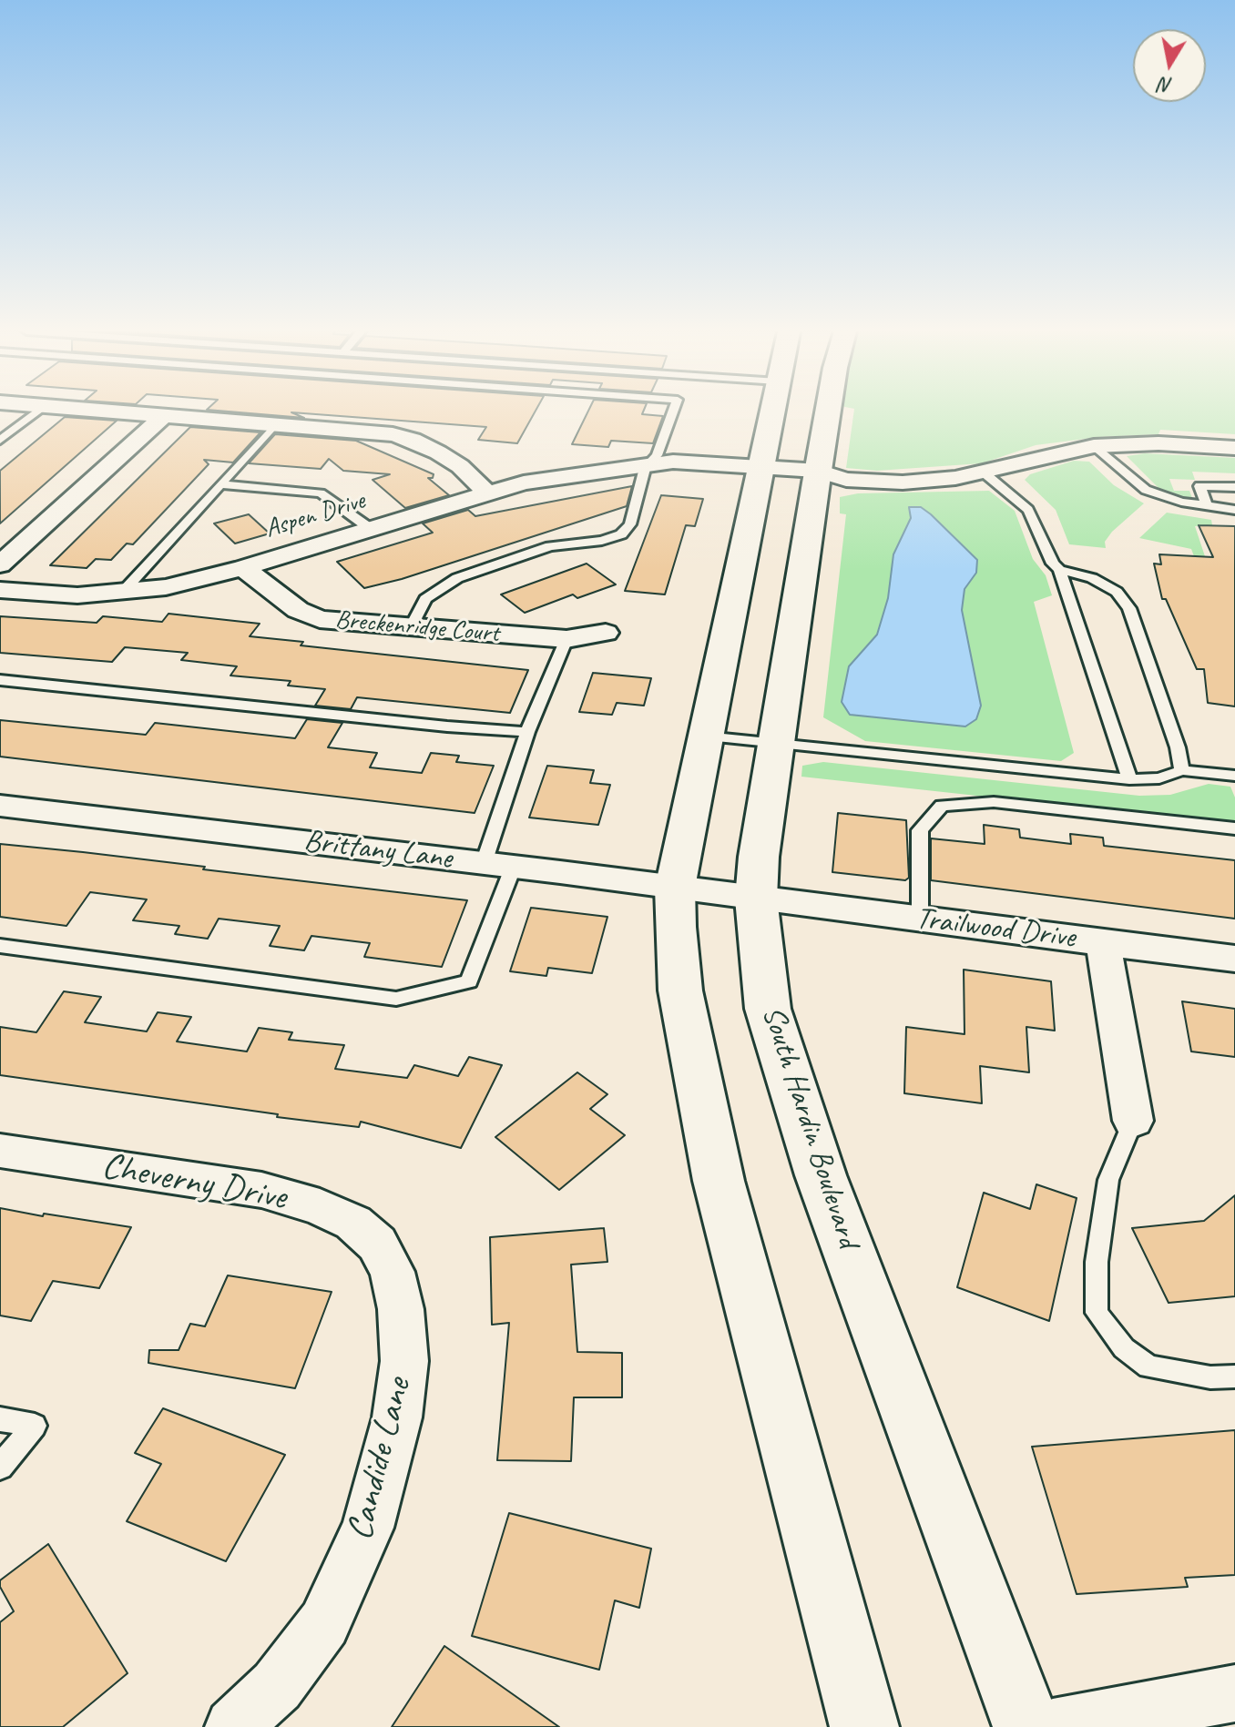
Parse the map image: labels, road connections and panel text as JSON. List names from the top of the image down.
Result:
{
  "streets": {
    "main road": ["South Hardin Boulevard"],
    "street": [
      "Aspen Drive",
      "Breckenridge Court",
      "Brittany Lane",
      "Trailwood Drive",
      "Cheverny Drive",
      "Candide Lane"
    ]
  },
  "crossings": [
    ["Aspen Drive", "Breckenridge Court"],
    ["Aspen Drive", "South Hardin Boulevard"],
    ["Brittany Lane", "Trailwood Drive"],
    ["Brittany Lane", "South Hardin Boulevard"],
    ["Trailwood Drive", "South Hardin Boulevard"],
    ["Cheverny Drive", "Candide Lane"]
  ],
  "north": "bottom"
}
